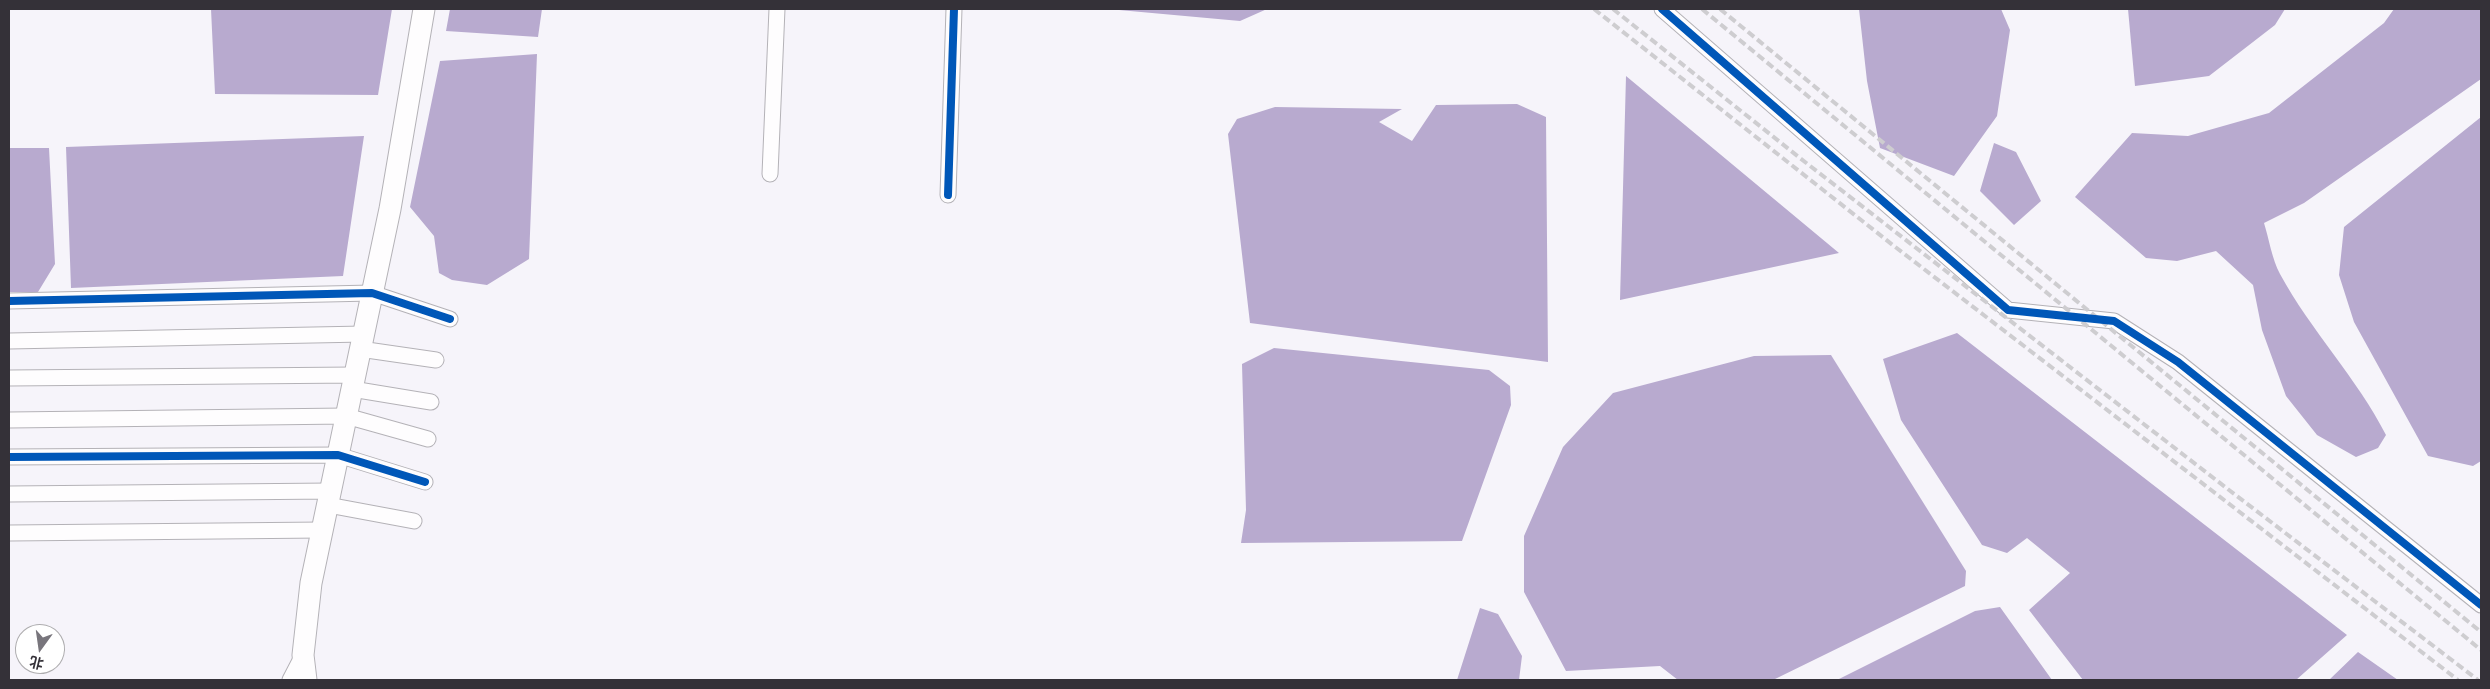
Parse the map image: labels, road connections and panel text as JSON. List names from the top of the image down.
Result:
{
  "north": "bottom"
}
